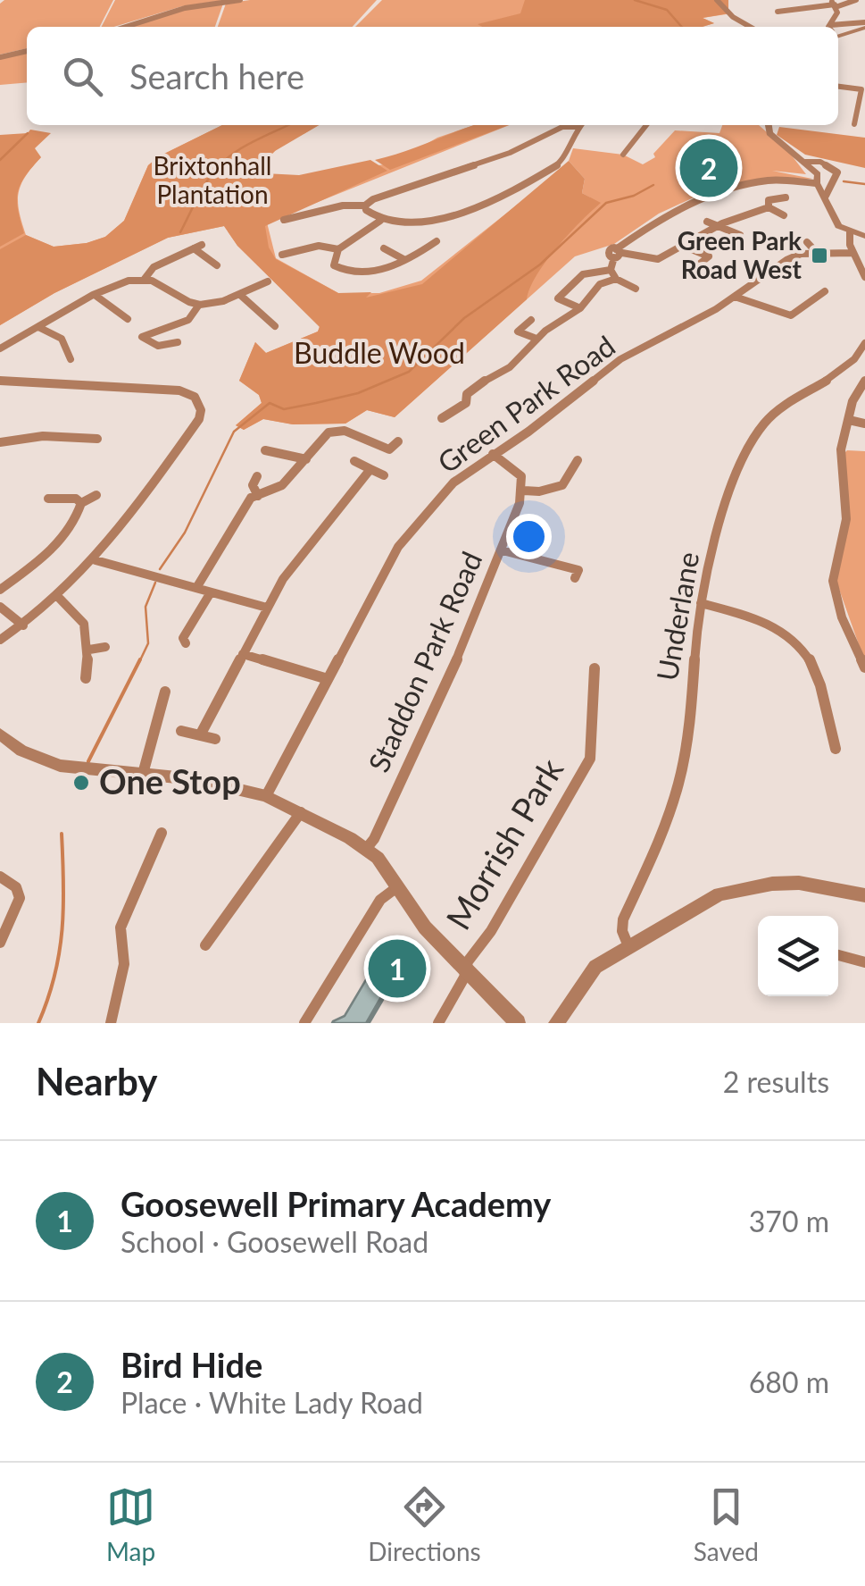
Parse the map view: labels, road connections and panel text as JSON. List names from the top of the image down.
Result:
{
  "streets": {
    "street": [
      "Green Park Road",
      "Underlane",
      "Staddon Park Road",
      "Morrish Park"
    ]
  },
  "parks": ["Brixtonhall Plantation", "Buddle Wood"],
  "places": {
    "transit": ["Green Park Road West"],
    "other": ["One Stop"]
  },
  "page": {
    "search": "Search here",
    "pins": ["2", "1"],
    "heading": ["Nearby", "2 results"],
    "list": [
      {
        "mark": "1",
        "name": "Goosewell Primary Academy",
        "note": "School · Goosewell Road",
        "value": "370 m"
      },
      {
        "mark": "2",
        "name": "Bird Hide",
        "note": "Place · White Lady Road",
        "value": "680 m"
      }
    ],
    "nav": ["Map", "Directions", "Saved"]
  }
}
